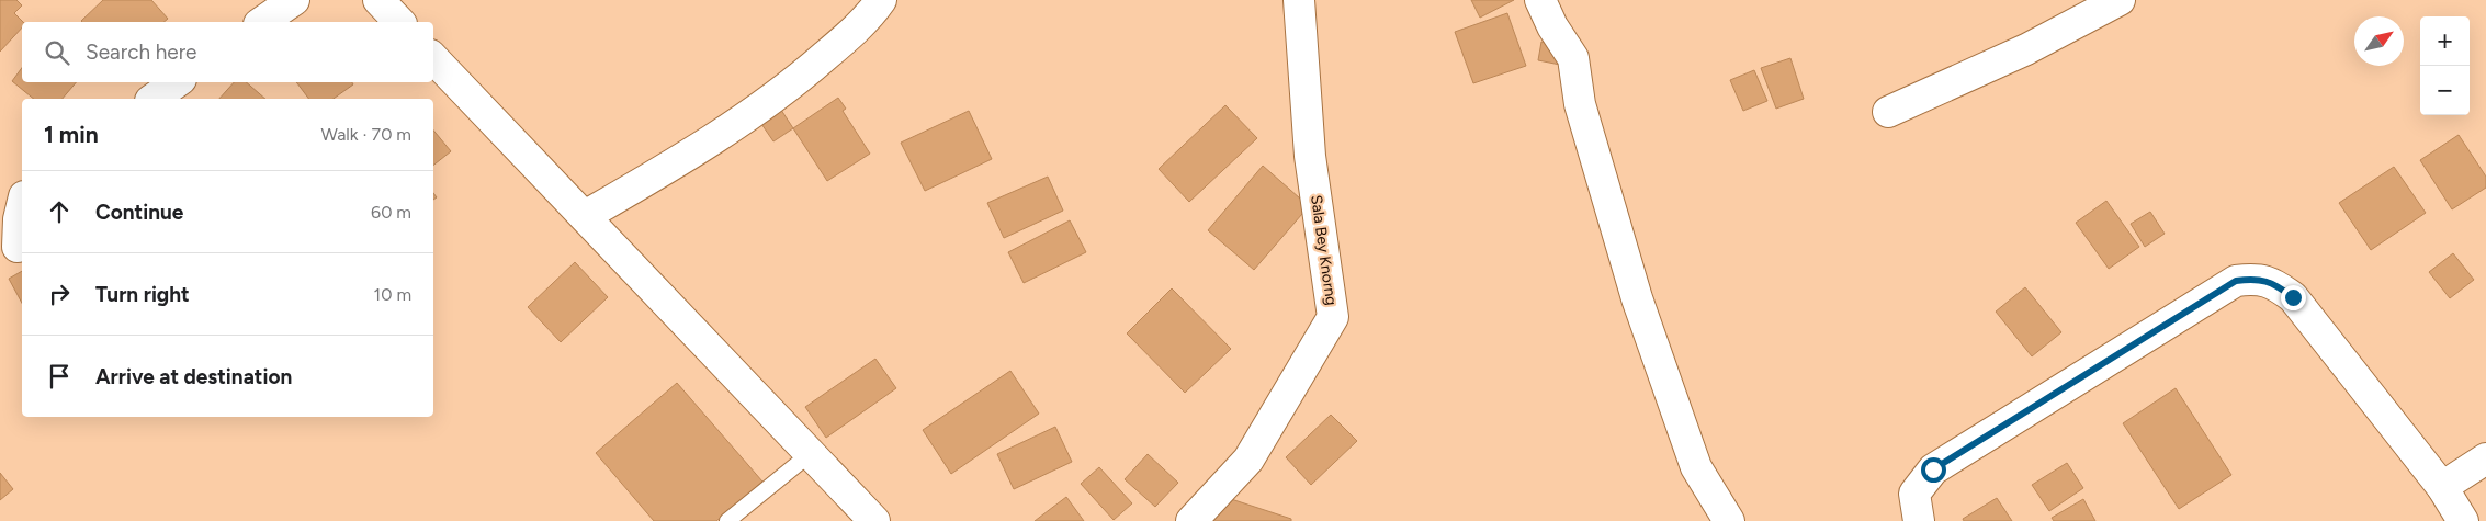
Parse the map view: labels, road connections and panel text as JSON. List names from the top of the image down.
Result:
{
  "streets": {
    "street": ["Sala Bey Knorng"]
  },
  "north": "top right",
  "page": {
    "map_buttons": ["+", "−"],
    "search": "Search here",
    "heading": ["1 min", "Walk · 70 m"],
    "list": [
      ["Continue", "60 m"],
      ["Turn right", "10 m"],
      "Arrive at destination"
    ]
  }
}
